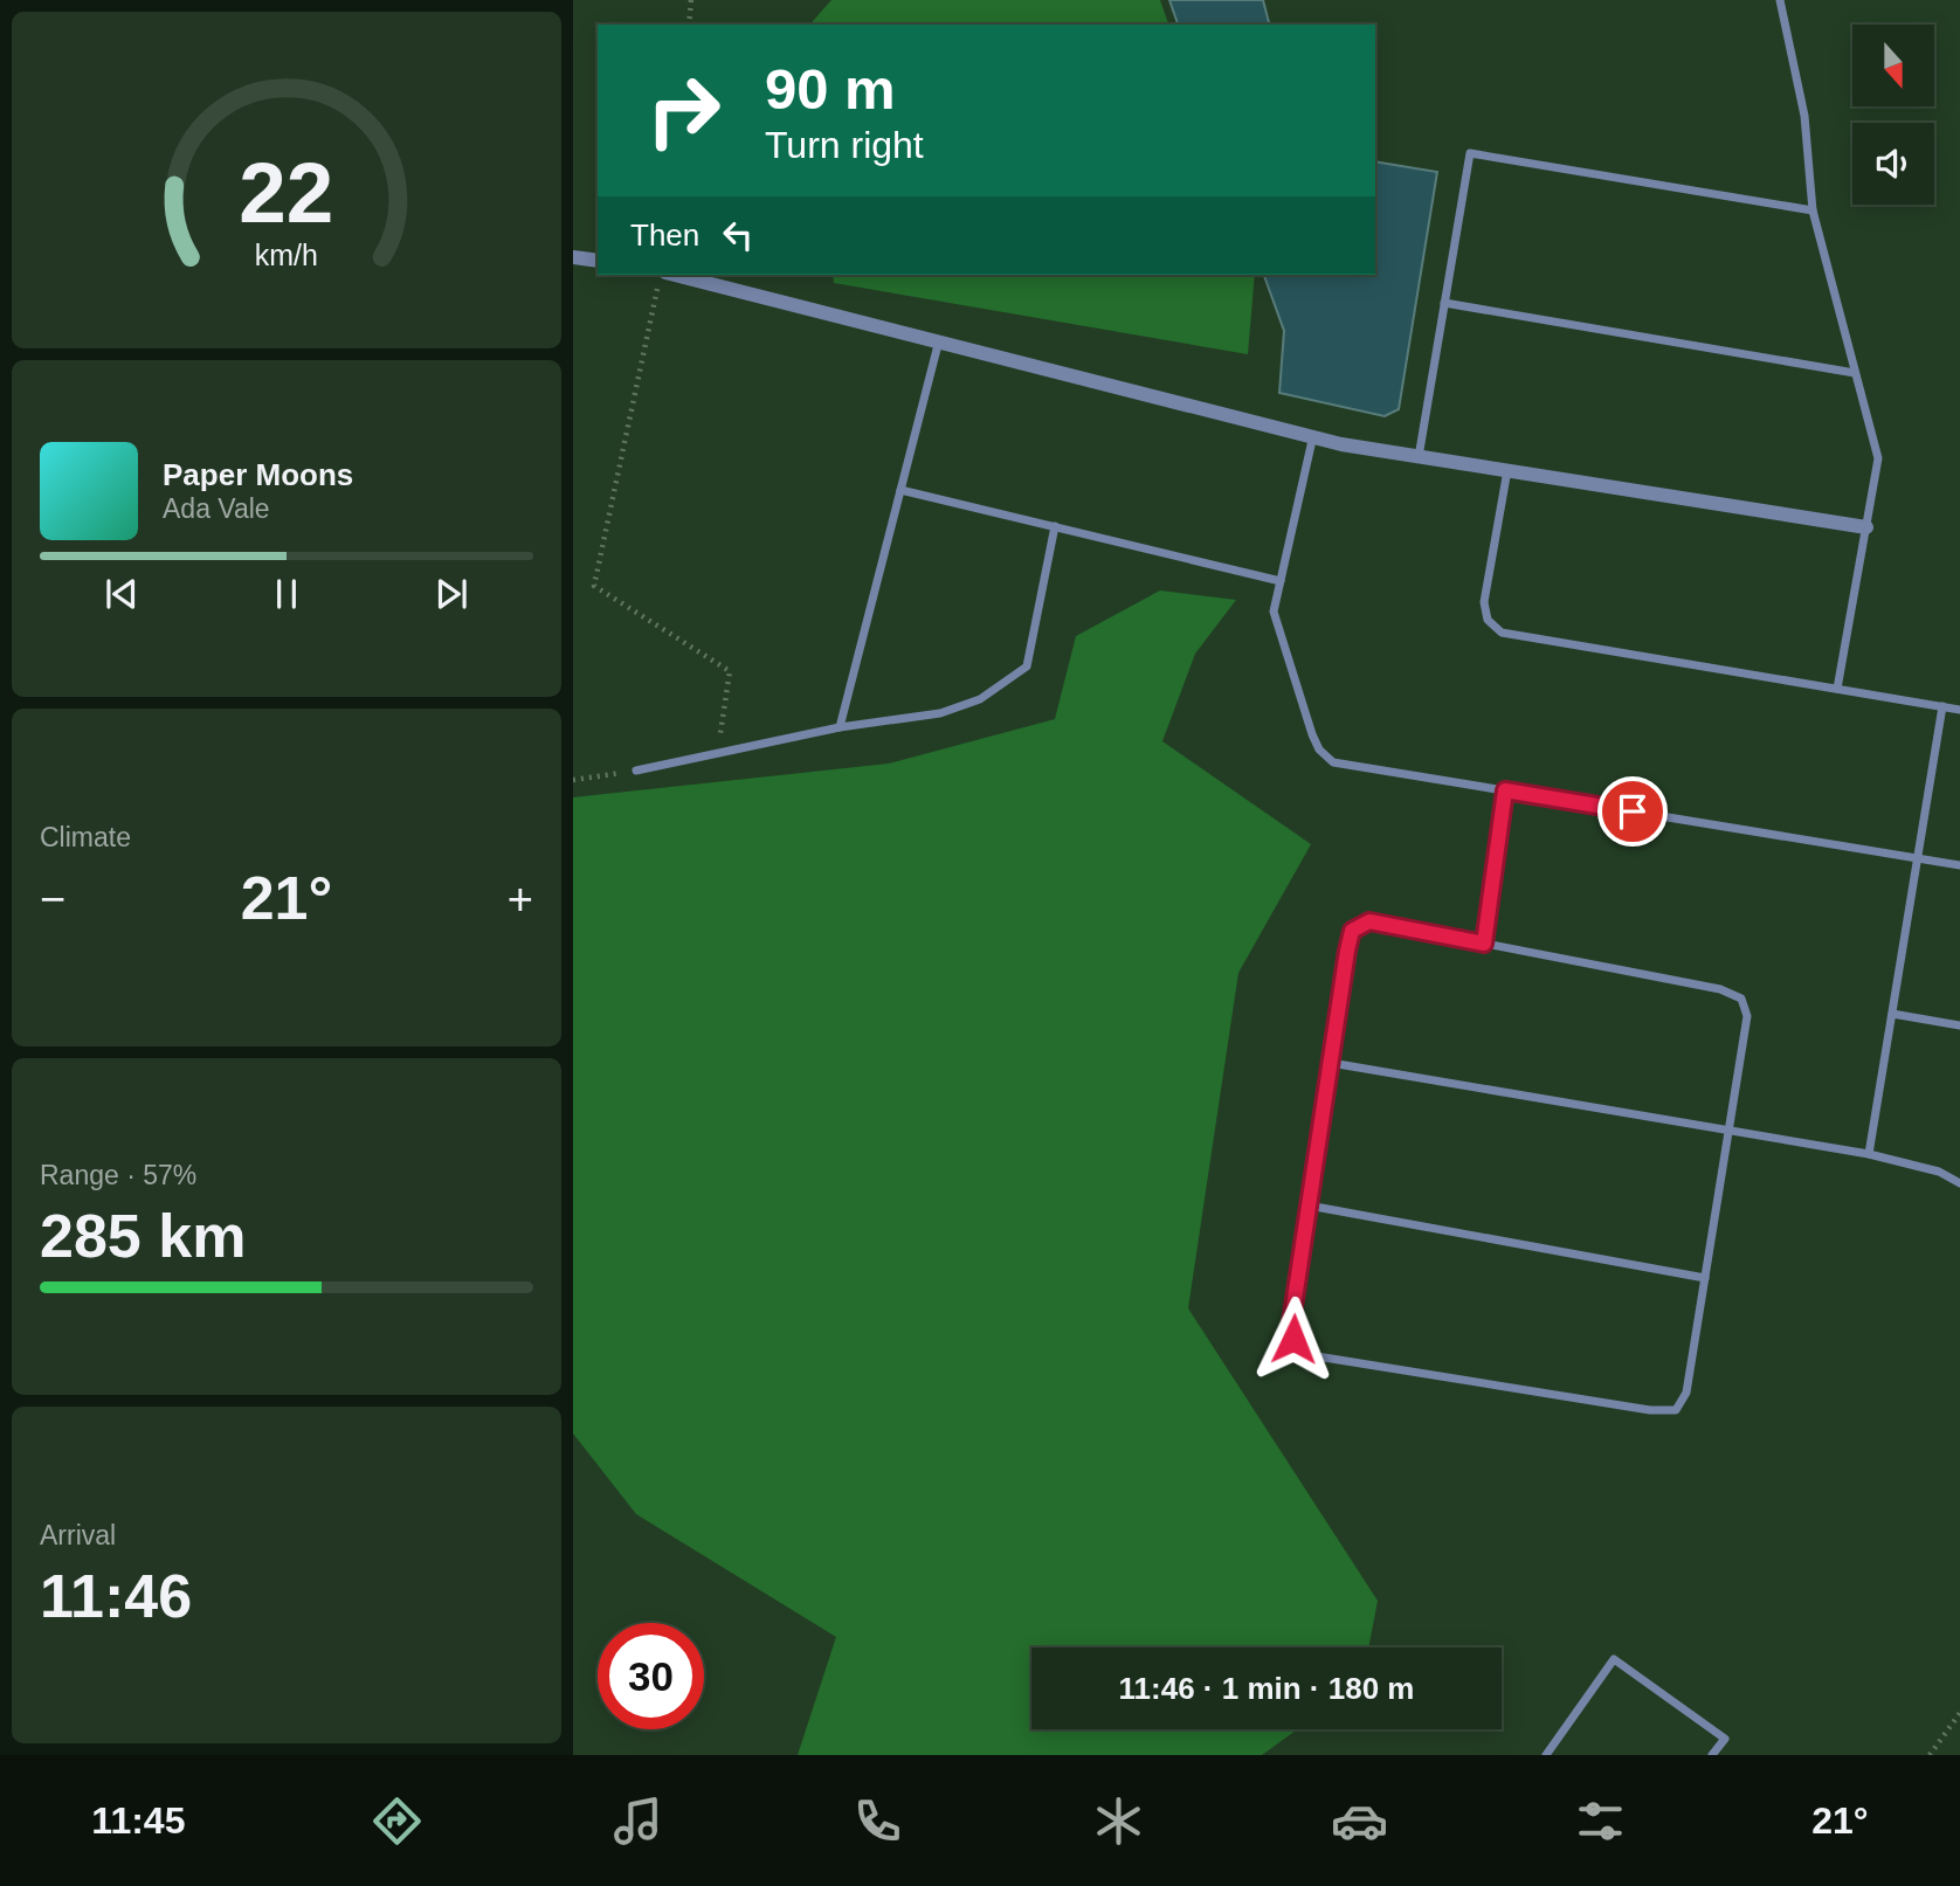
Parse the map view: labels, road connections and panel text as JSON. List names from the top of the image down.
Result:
{
  "north": "bottom",
  "page": {
    "turn": ["90 m", "Turn right"],
    "then": "Then",
    "song": ["Paper Moons", "Ada Vale"],
    "tile": [
      "Climate",
      ["Range · 57%", "285 km"],
      ["Arrival", "11:46"]
    ],
    "heat": ["−", "21°", "+"],
    "limit": "30",
    "trip": "11:46 · 1 min · 180 m",
    "tabs": ["11:45", "21°"],
    "gauge": ["22", "km/h"]
  }
}
